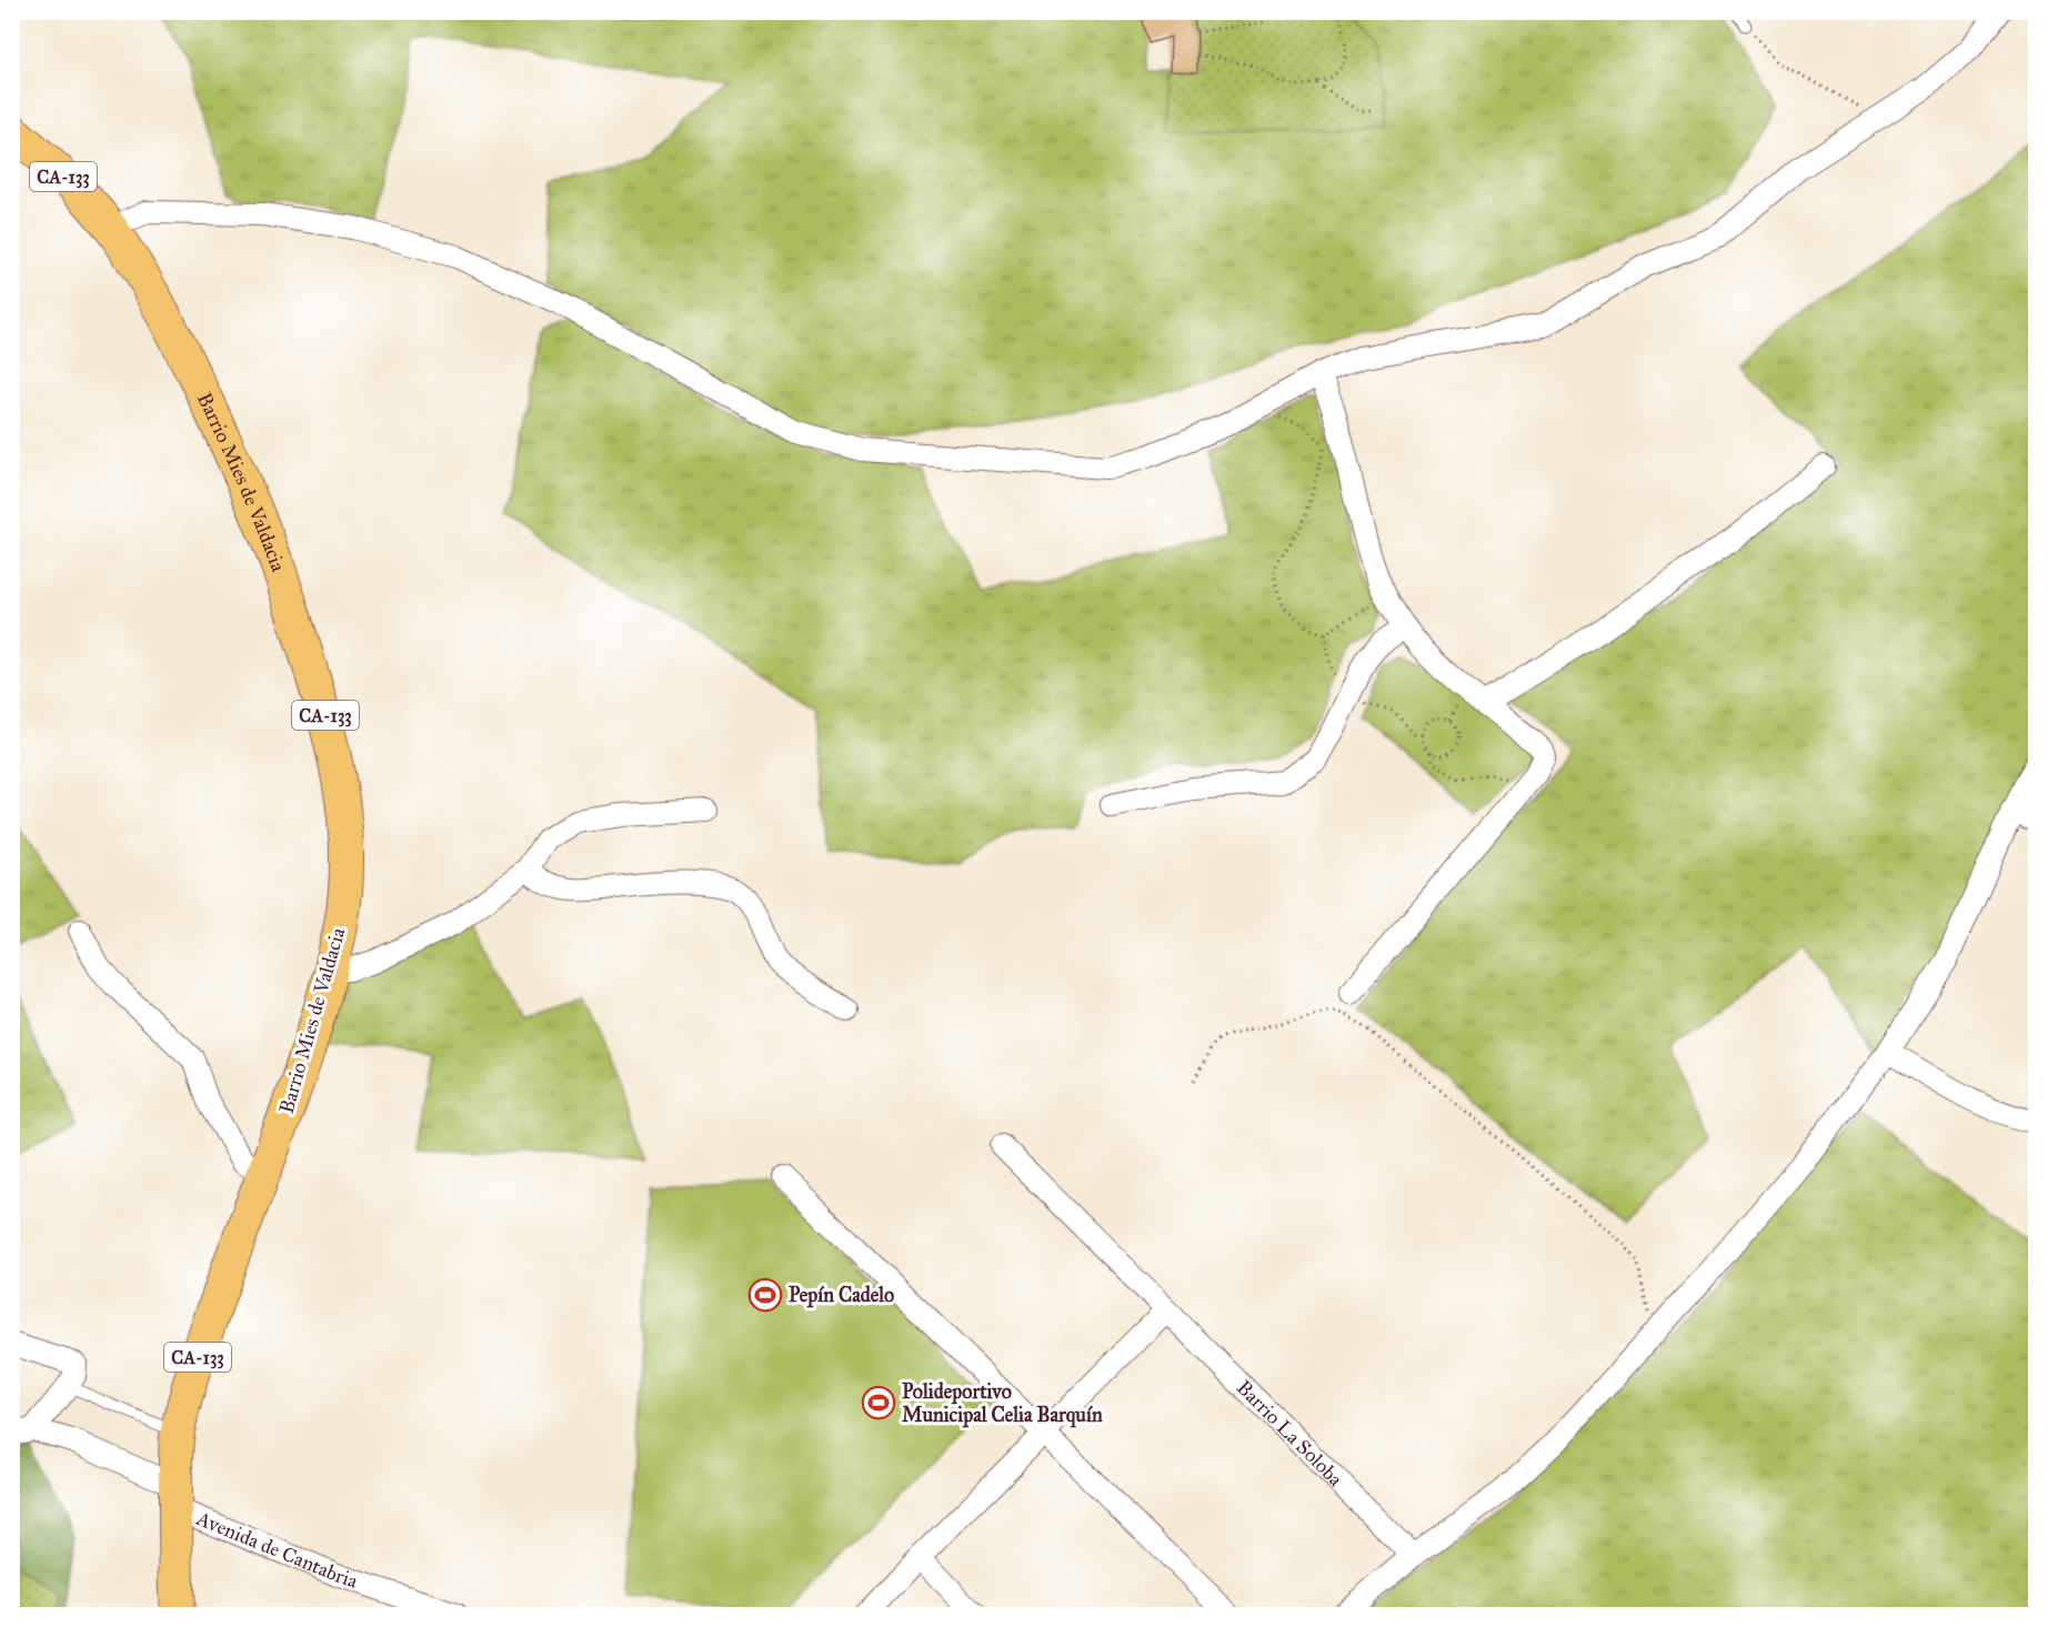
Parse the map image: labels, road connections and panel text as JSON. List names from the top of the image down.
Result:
{
  "streets": {
    "main road": ["CA-133", "Barrio Mies de Valdacia"],
    "street": ["Barrio La Soloba", "Avenida de Cantabria"]
  },
  "crossings": [
    ["CA-133", "Barrio Mies de Valdacia"],
    ["CA-133", "Avenida de Cantabria"],
    ["Barrio Mies de Valdacia", "Avenida de Cantabria"]
  ],
  "places": {
    "sports": ["Pepín Cadelo", "Polideportivo Municipal Celia Barquín"]
  }
}
